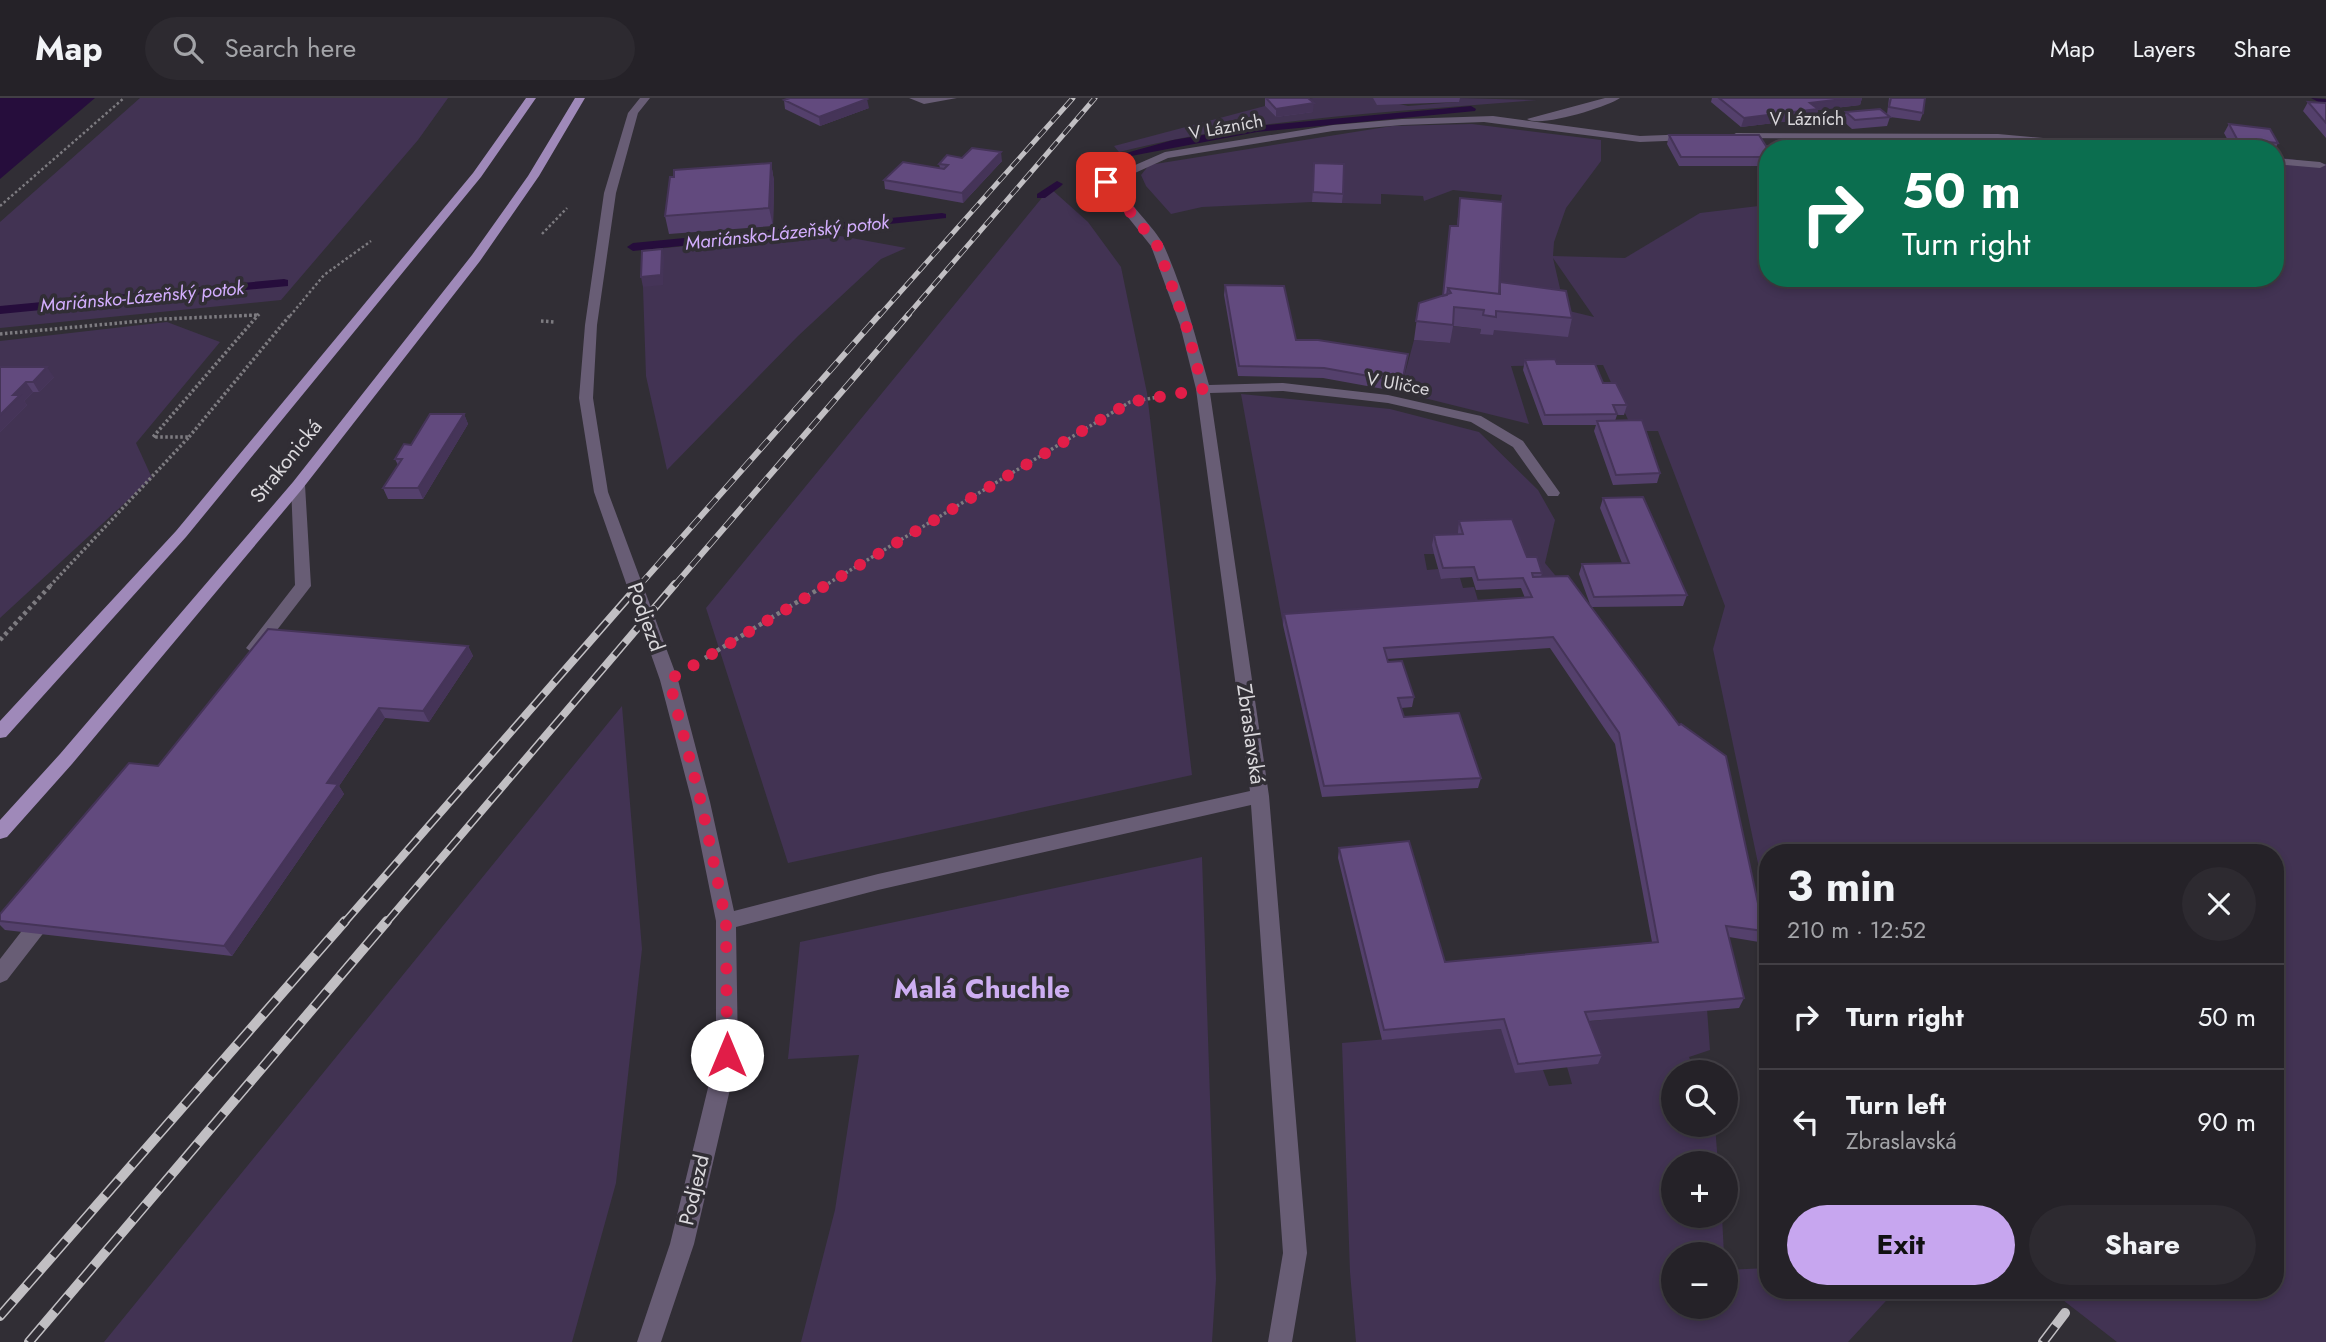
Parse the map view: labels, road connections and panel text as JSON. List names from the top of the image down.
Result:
{
  "streets": {
    "main road": ["Strakonická"],
    "street": [
      "V Lázních",
      "V Uličce",
      "Podjezd",
      "Zbraslavská"
    ]
  },
  "crossings": [
    ["V Lázních", "Zbraslavská"],
    ["V Uličce", "Zbraslavská"]
  ],
  "districts": ["Malá Chuchle"],
  "water": ["Mariánsko-Lázeňský potok"],
  "page": {
    "header": "Map",
    "search": "Search here",
    "nav": ["Map", "Layers", "Share"],
    "turn": ["50 m", "Turn right"],
    "heading": ["3 min", "210 m · 12:52"],
    "list": [
      {
        "name": "Turn right",
        "value": "50 m"
      },
      {
        "name": "Turn left",
        "note": "Zbraslavská",
        "value": "90 m"
      }
    ],
    "map_buttons": ["+", "−"],
    "buttons": ["Exit", "Share"]
  }
}
